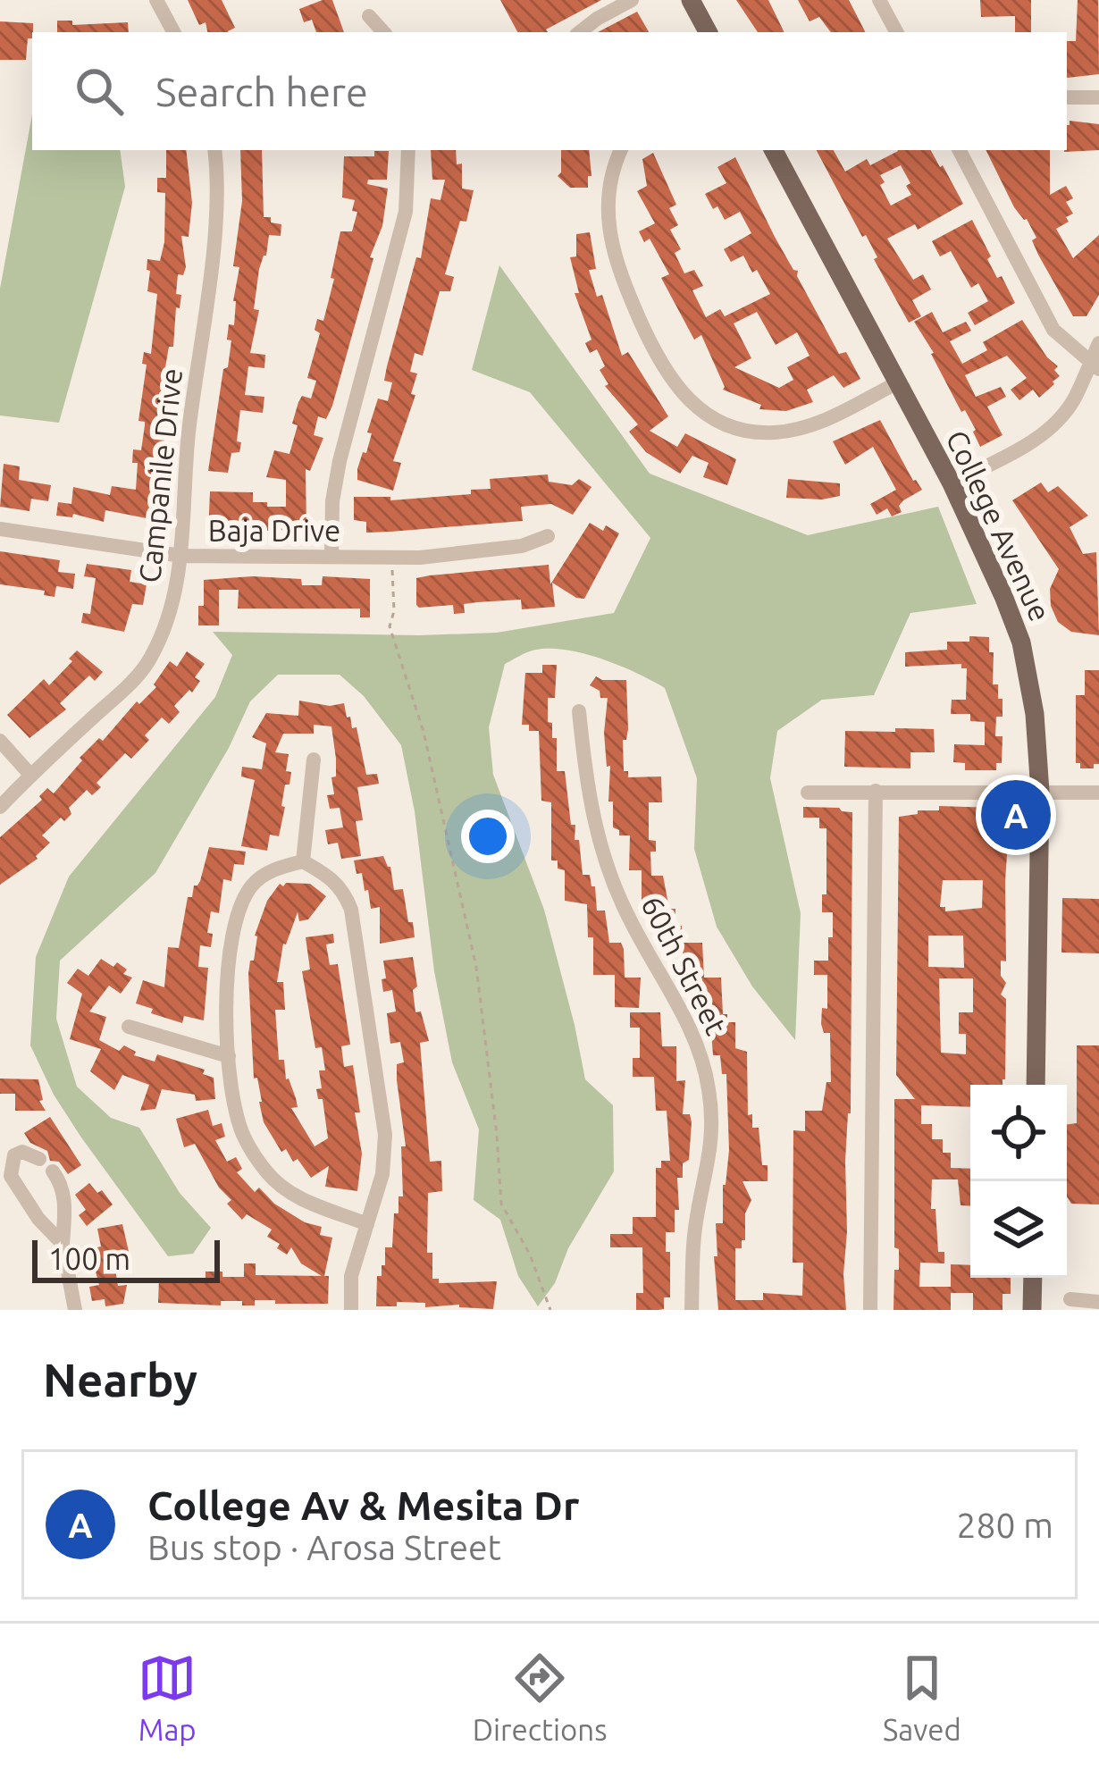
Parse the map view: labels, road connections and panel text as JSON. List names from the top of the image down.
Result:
{
  "streets": {
    "main road": ["College Avenue"],
    "street": ["Campanile Drive", "Baja Drive", "60th Street"]
  },
  "crossings": [
    ["Campanile Drive", "Baja Drive"]
  ],
  "scale_bar": "100 m",
  "page": {
    "search": "Search here",
    "pins": "A",
    "scale": "100 m",
    "heading": "Nearby",
    "list": [
      {
        "mark": "A",
        "name": "College Av & Mesita Dr",
        "note": "Bus stop · Arosa Street",
        "value": "280 m"
      }
    ],
    "nav": ["Map", "Directions", "Saved"]
  }
}
